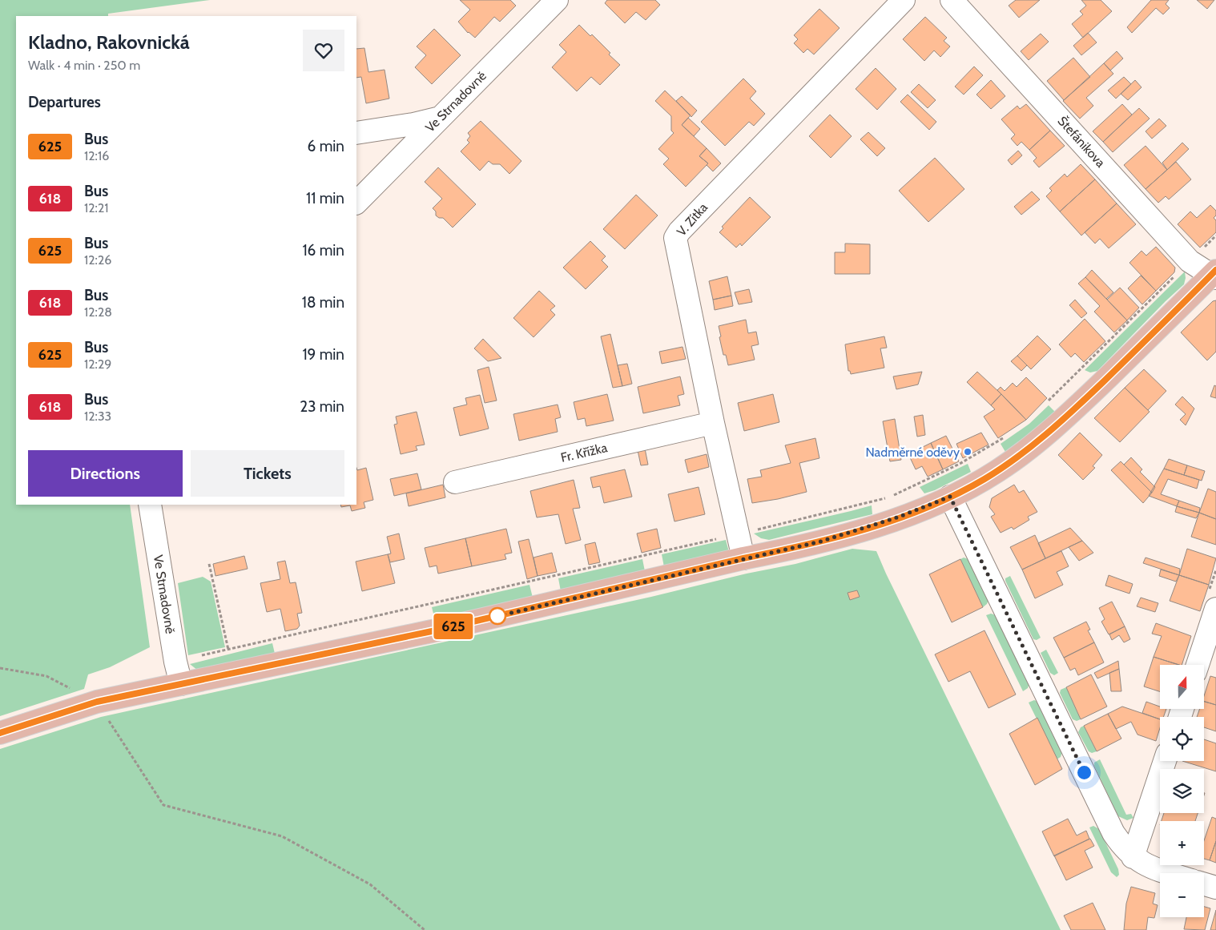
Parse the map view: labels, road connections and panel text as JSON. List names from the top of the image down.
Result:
{
  "streets": {
    "street": [
      "Ve Strnadovně",
      "Štefánikova",
      "V. Zítka",
      "Fr. Křížka"
    ]
  },
  "crossings": [
    ["V. Zítka", "Fr. Křížka"]
  ],
  "places": ["Nadměrné oděvy"],
  "lines": ["bus line 625"],
  "north": "top",
  "page": {
    "on_map": "625",
    "heading": [
      ["Kladno, Rakovnická", "Walk · 4 min · 250 m"],
      "Departures"
    ],
    "list": [
      {
        "mark": "625",
        "name": "Bus",
        "note": "12:16",
        "value": "6 min"
      },
      {
        "mark": "618",
        "name": "Bus",
        "note": "12:21",
        "value": "11 min"
      },
      {
        "mark": "625",
        "name": "Bus",
        "note": "12:26",
        "value": "16 min"
      },
      {
        "mark": "618",
        "name": "Bus",
        "note": "12:28",
        "value": "18 min"
      },
      {
        "mark": "625",
        "name": "Bus",
        "note": "12:29",
        "value": "19 min"
      },
      {
        "mark": "618",
        "name": "Bus",
        "note": "12:33",
        "value": "23 min"
      }
    ],
    "buttons": ["Directions", "Tickets"],
    "map_buttons": ["+", "−"]
  }
}
